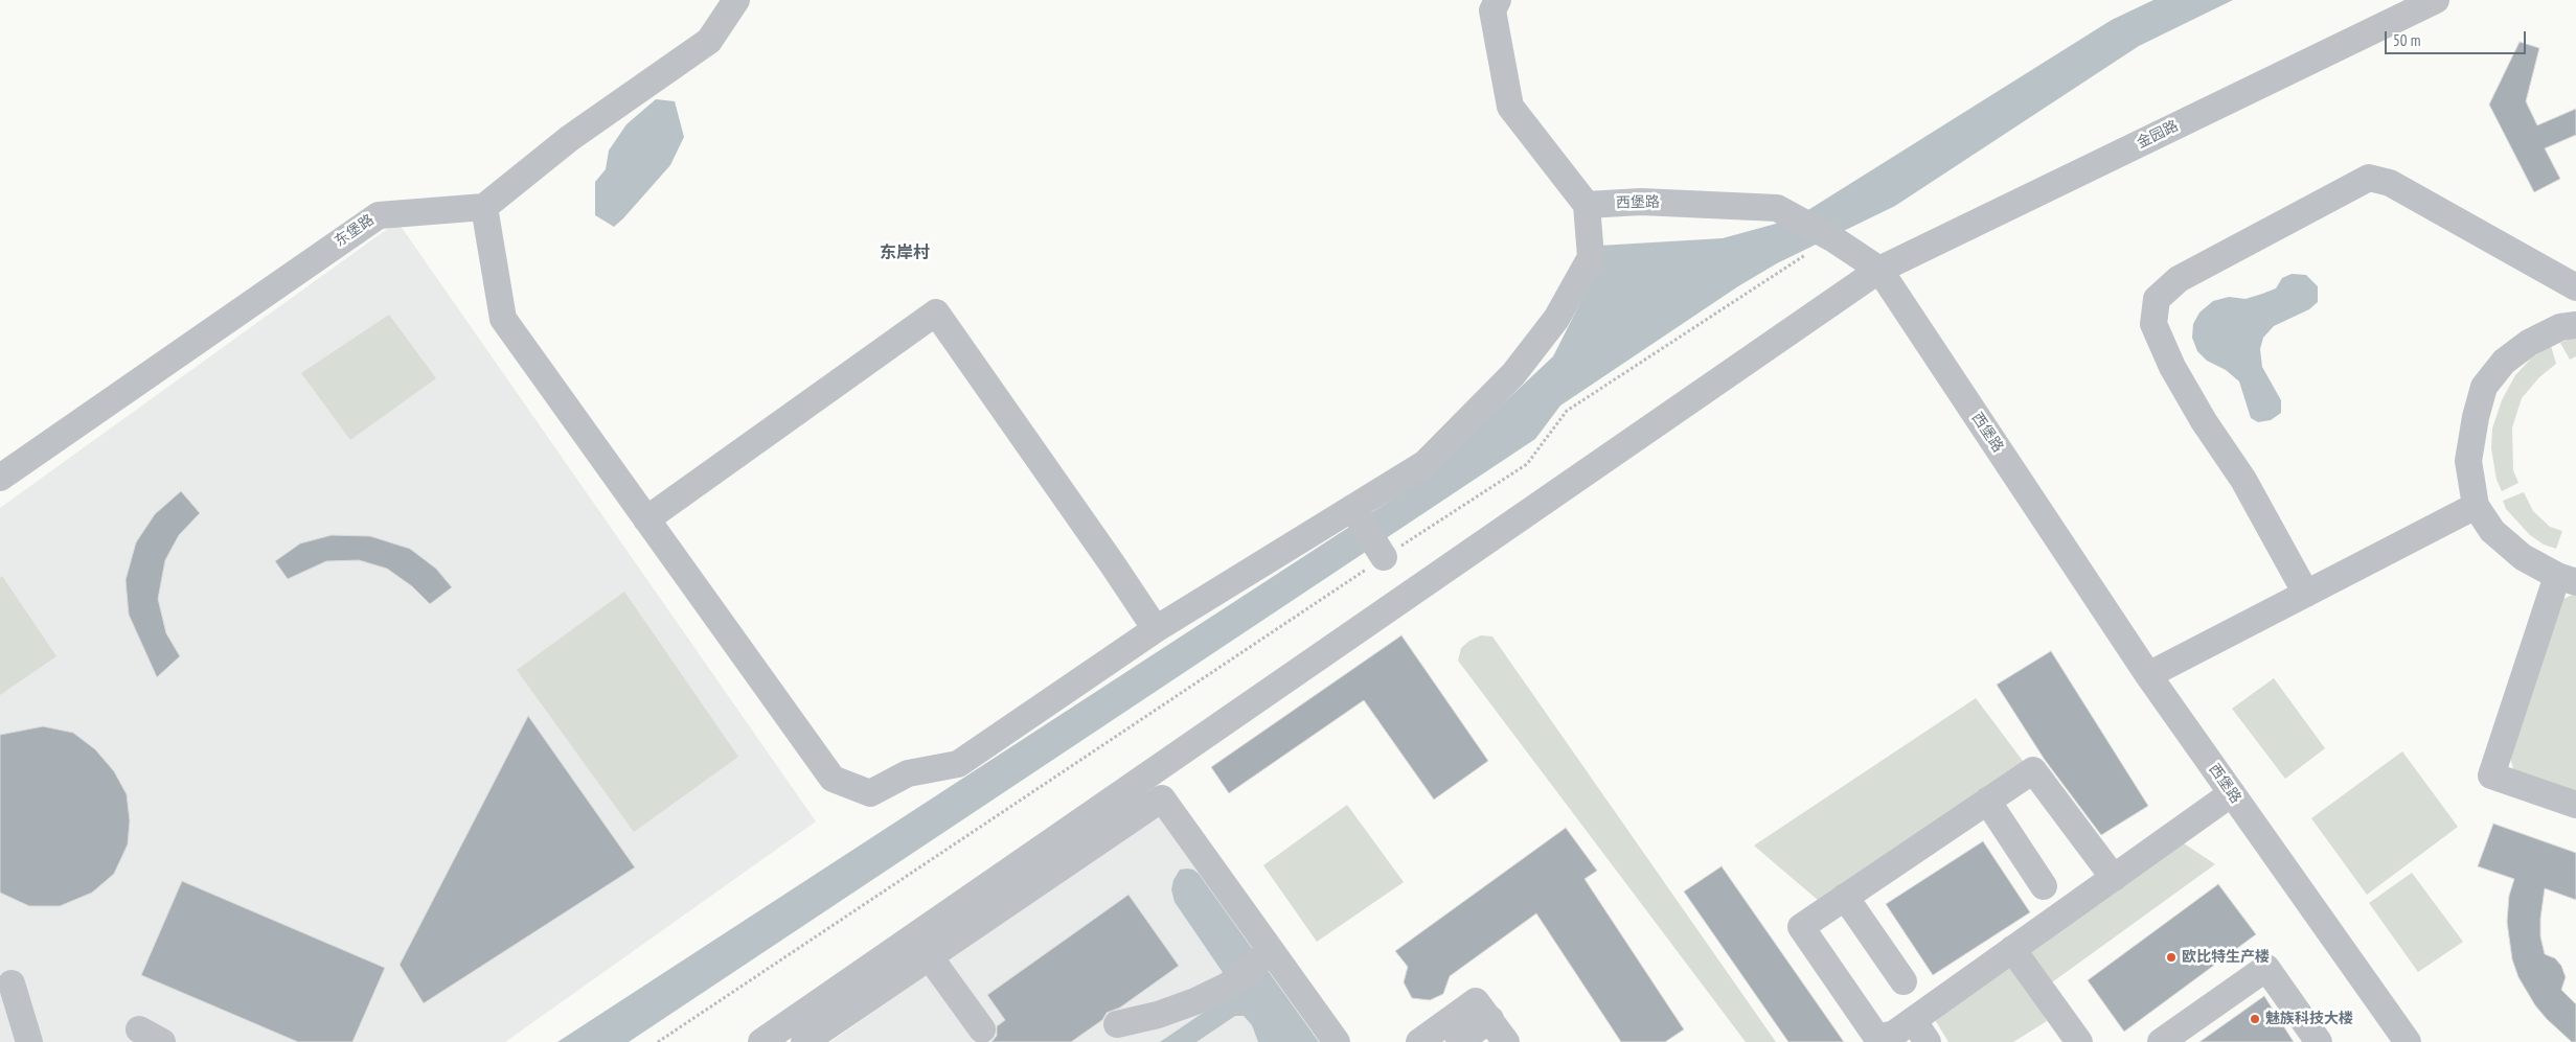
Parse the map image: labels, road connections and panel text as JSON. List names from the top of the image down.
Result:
{
  "streets": {
    "street": ["金园路", "西堡路", "东堡路"]
  },
  "crossings": [
    ["金园路", "西堡路"]
  ],
  "districts": ["东岸村"],
  "places": ["欧比特生产楼", "魅族科技大楼"],
  "scale_bar": "50 m"
}
